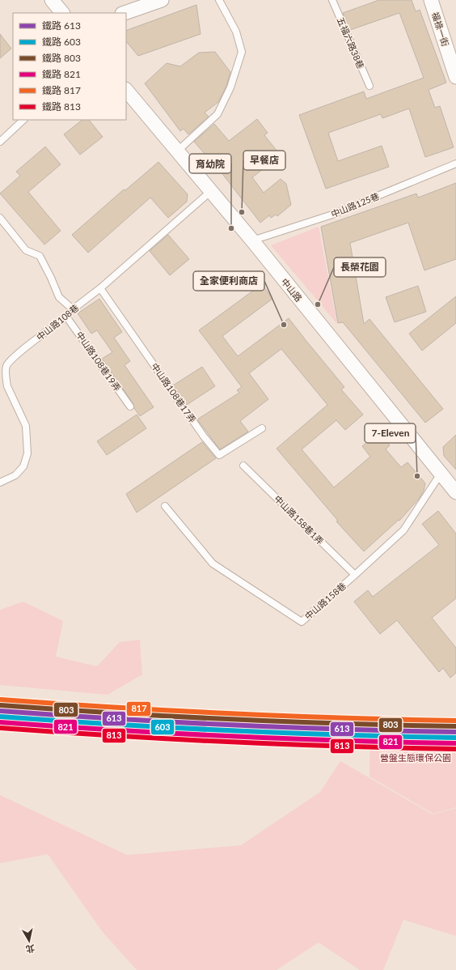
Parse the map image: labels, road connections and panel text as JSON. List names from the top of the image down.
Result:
{
  "streets": {
    "street": ["福祿一街", "中山路"],
    "lane": [
      "五福六路38巷",
      "中山路125巷",
      "中山路108巷",
      "中山路108巷19弄",
      "中山路108巷17弄",
      "中山路158巷1弄",
      "中山路158巷"
    ]
  },
  "crossings": [
    ["中山路125巷", "中山路"],
    ["中山路", "中山路108巷"],
    ["中山路", "中山路158巷"],
    ["中山路108巷", "中山路108巷19弄"],
    ["中山路108巷", "中山路108巷17弄"],
    ["中山路158巷1弄", "中山路158巷"]
  ],
  "parks": ["營盤生態環保公園"],
  "places": [
    "早餐店",
    "育幼院",
    "長榮花園",
    "全家便利商店",
    "7-Eleven"
  ],
  "lines": [
    "rail line 817",
    "rail line 803",
    "rail line 613",
    "rail line 603",
    "rail line 821",
    "rail line 813"
  ],
  "legend": [
    "鐵路 613",
    "鐵路 603",
    "鐵路 803",
    "鐵路 821",
    "鐵路 817",
    "鐵路 813"
  ],
  "north": "bottom"
}
